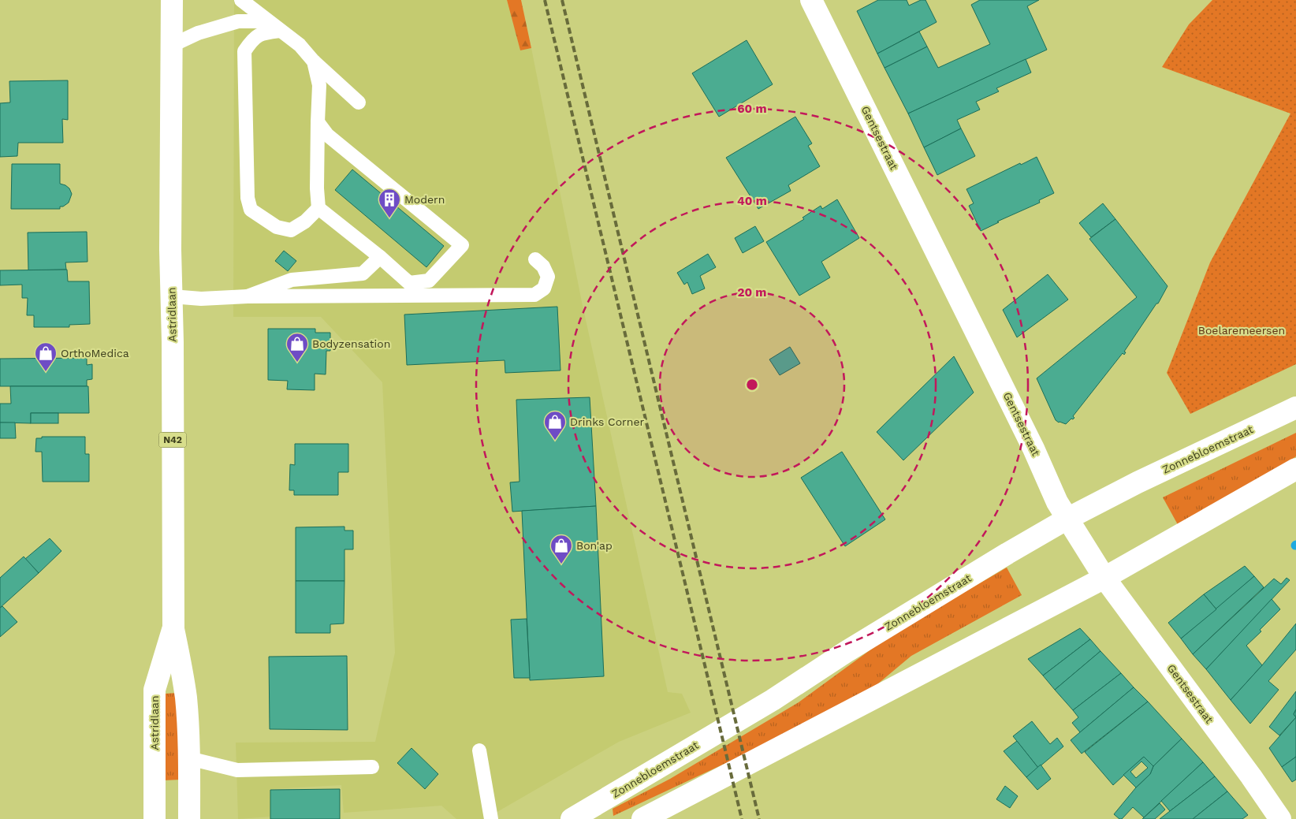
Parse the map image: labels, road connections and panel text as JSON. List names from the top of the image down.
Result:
{
  "streets": {
    "main road": [
      "Gentsestraat",
      "Astridlaan",
      "N42",
      "Zonnebloemstraat"
    ]
  },
  "crossings": [
    ["Gentsestraat", "Zonnebloemstraat"]
  ],
  "parks": ["Boelaremeersen"],
  "places": {
    "building": ["Modern"],
    "shop": [
      "Bodyzensation",
      "OrthoMedica",
      "Drinks Corner",
      "Bon'ap"
    ]
  },
  "rings": ["60 m", "40 m", "20 m"]
}
